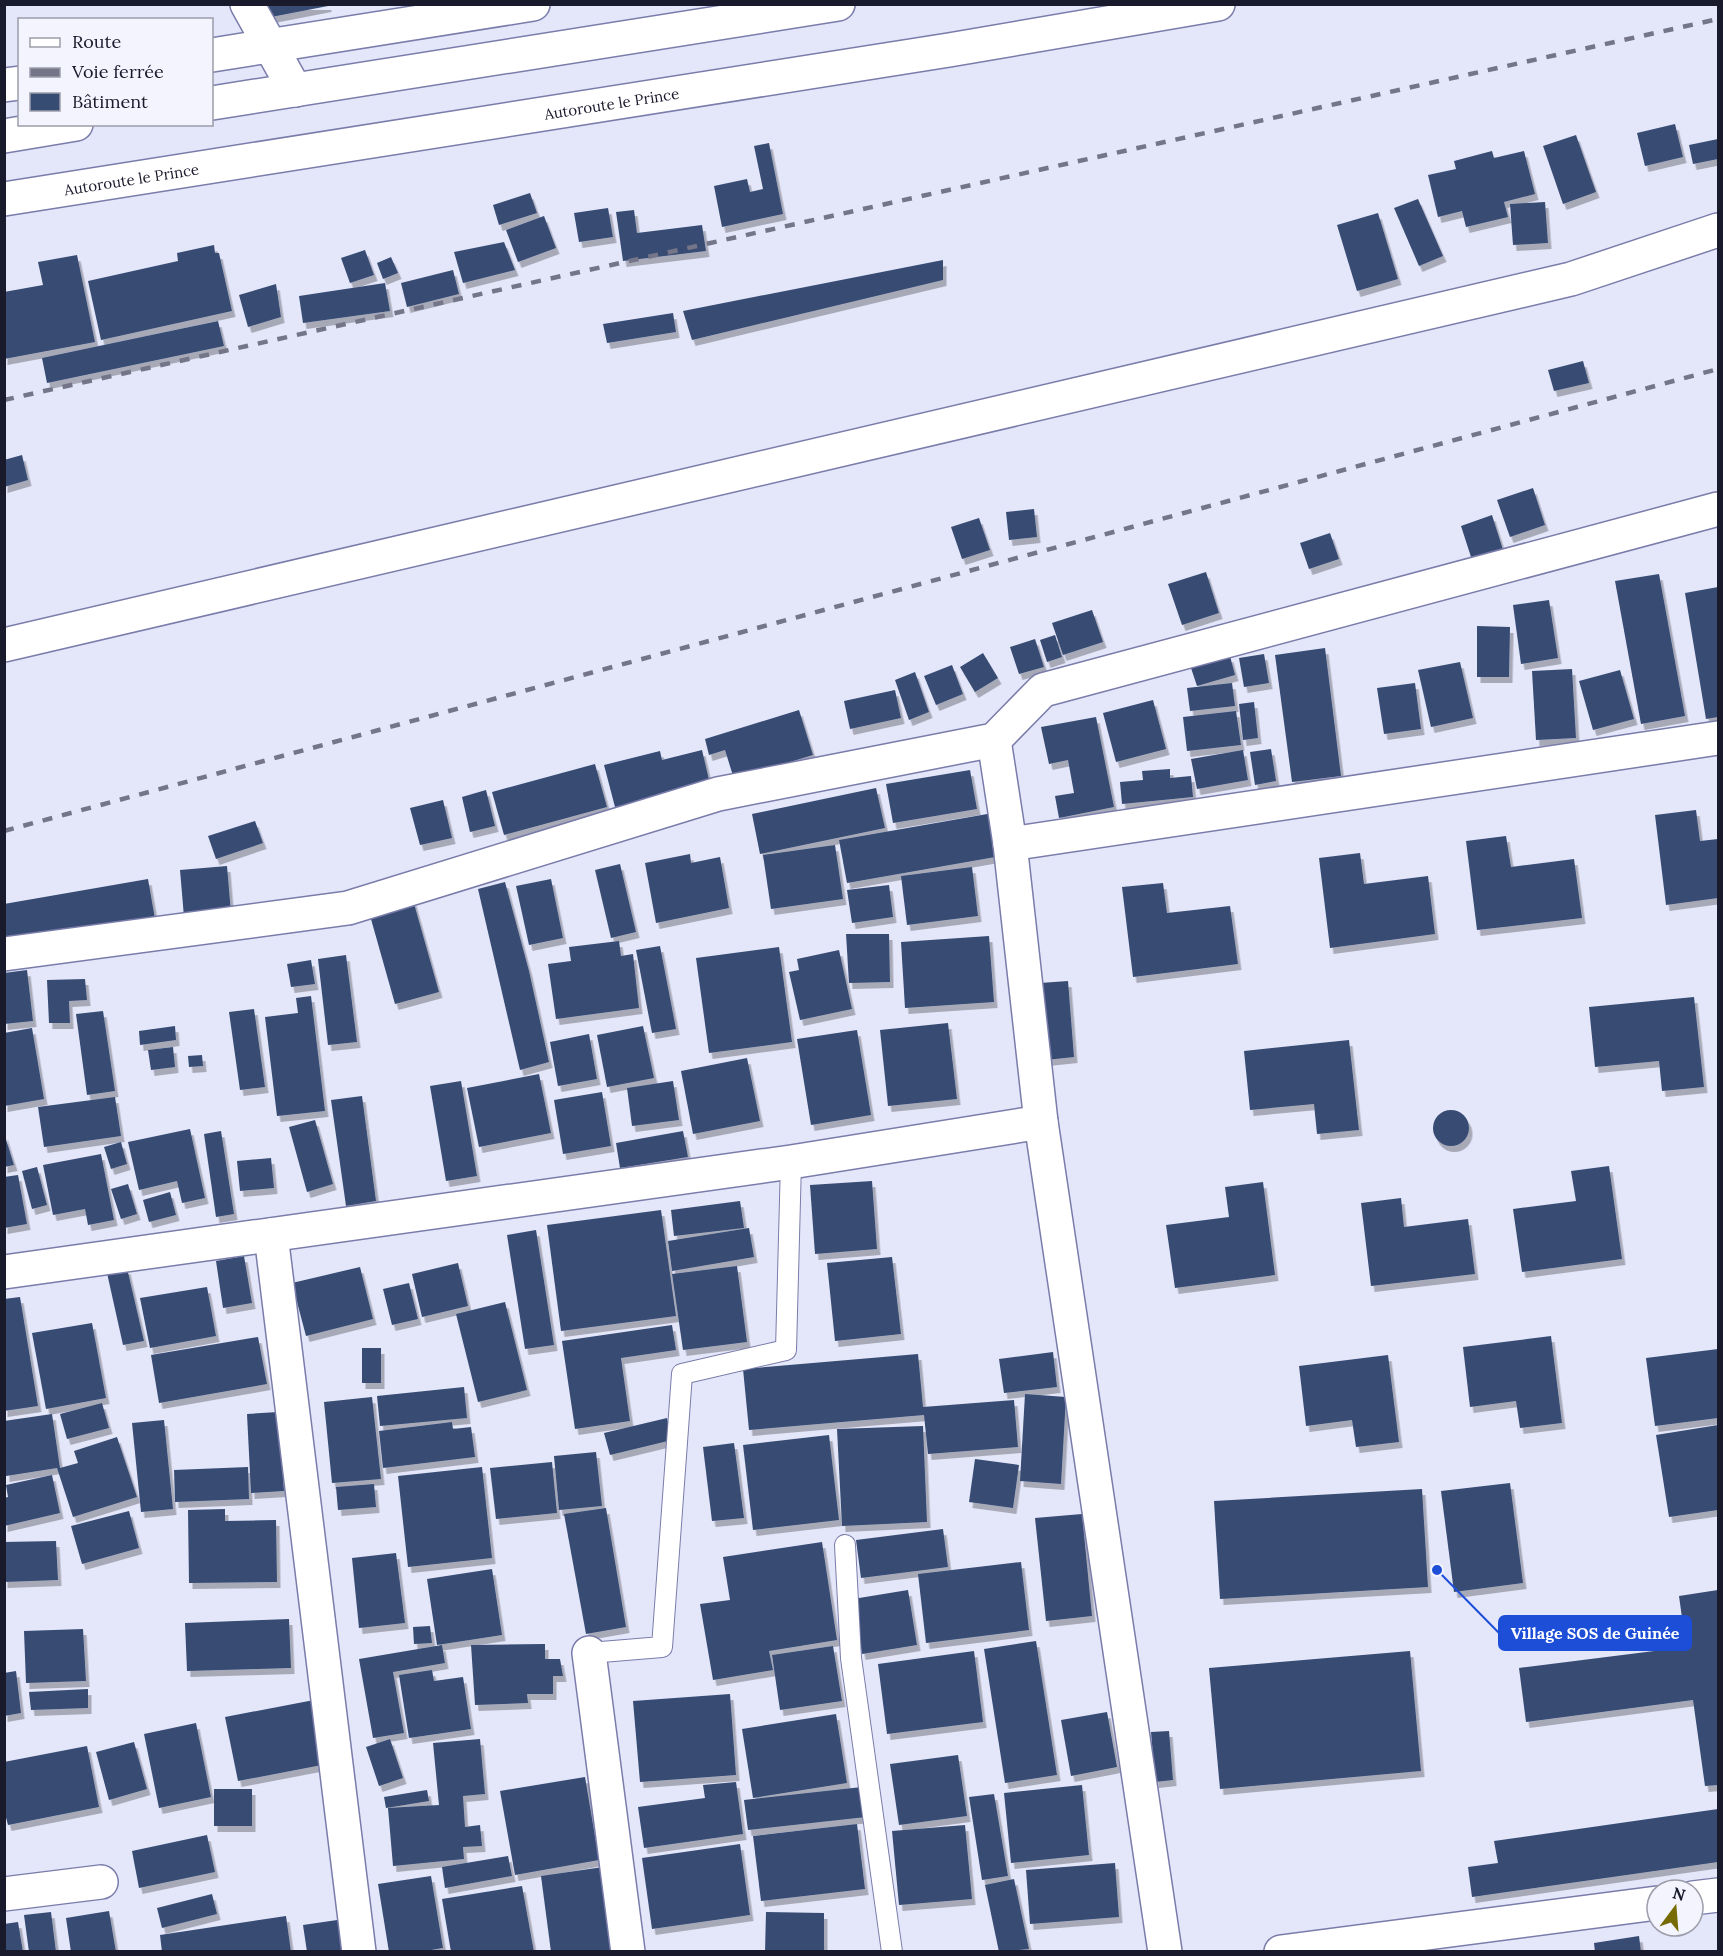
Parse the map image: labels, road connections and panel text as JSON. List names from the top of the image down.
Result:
{
  "streets": {
    "street": ["Autoroute le Prince"]
  },
  "places": ["Village SOS de Guinée"],
  "legend": ["Route", "Voie ferrée", "Bâtiment"],
  "north": "top"
}
